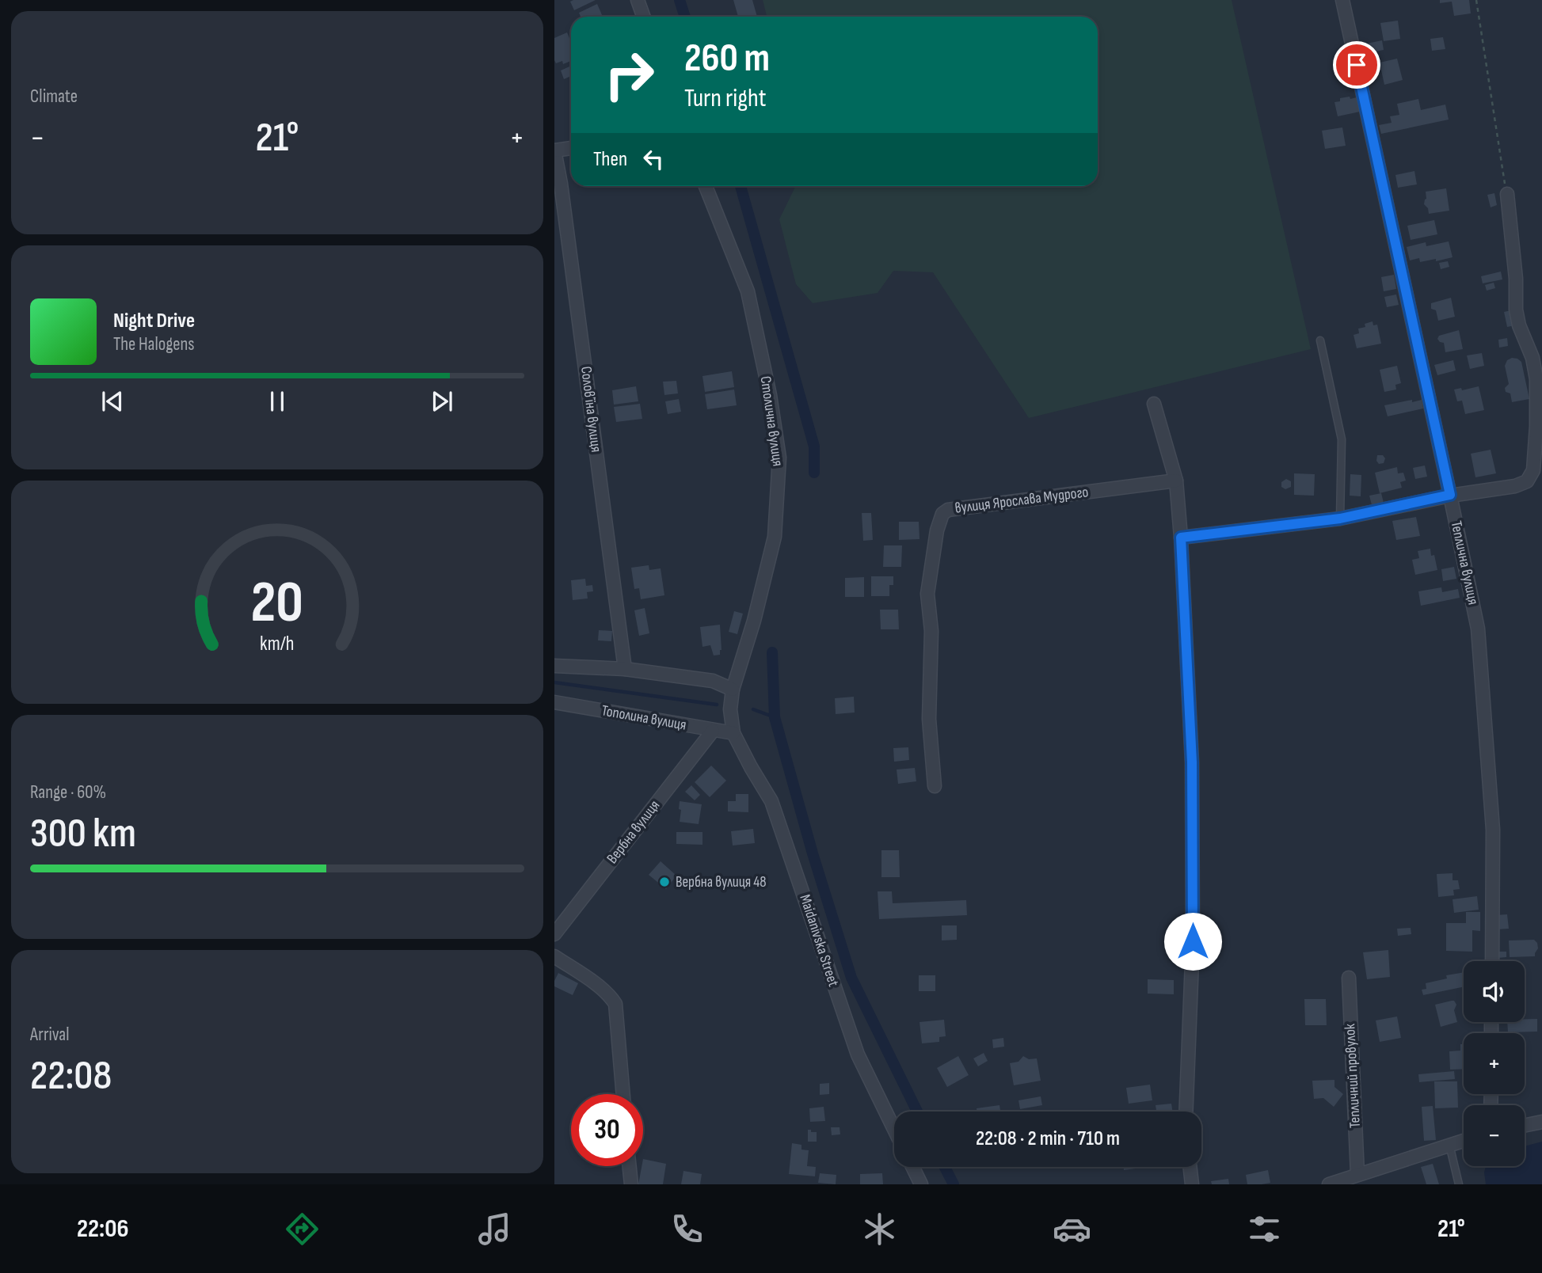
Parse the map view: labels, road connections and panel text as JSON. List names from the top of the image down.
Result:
{
  "streets": {
    "street": [
      "Соловʼїна вулиця",
      "Столична вулиця",
      "вулиця Ярослава Мудрого",
      "Теплична вулиця",
      "Тополина вулиця",
      "Вербна вулиця",
      "Maidanivska Street",
      "Тепличний провулок"
    ]
  },
  "crossings": [
    ["Столична вулиця", "Тополина вулиця"],
    ["Столична вулиця", "Maidanivska Street"],
    ["Тополина вулиця", "Вербна вулиця"],
    ["Тополина вулиця", "Maidanivska Street"]
  ],
  "places": ["Вербна вулиця 48"],
  "page": {
    "tile": [
      "Climate",
      ["Range · 60%", "300 km"],
      ["Arrival", "22:08"]
    ],
    "turn": ["260 m", "Turn right"],
    "heat": ["−", "21°", "+"],
    "then": "Then",
    "song": ["Night Drive", "The Halogens"],
    "map_buttons": ["+", "−"],
    "limit": "30",
    "trip": "22:08 · 2 min · 710 m",
    "tabs": ["22:06", "21°"],
    "gauge": ["20", "km/h"]
  }
}
